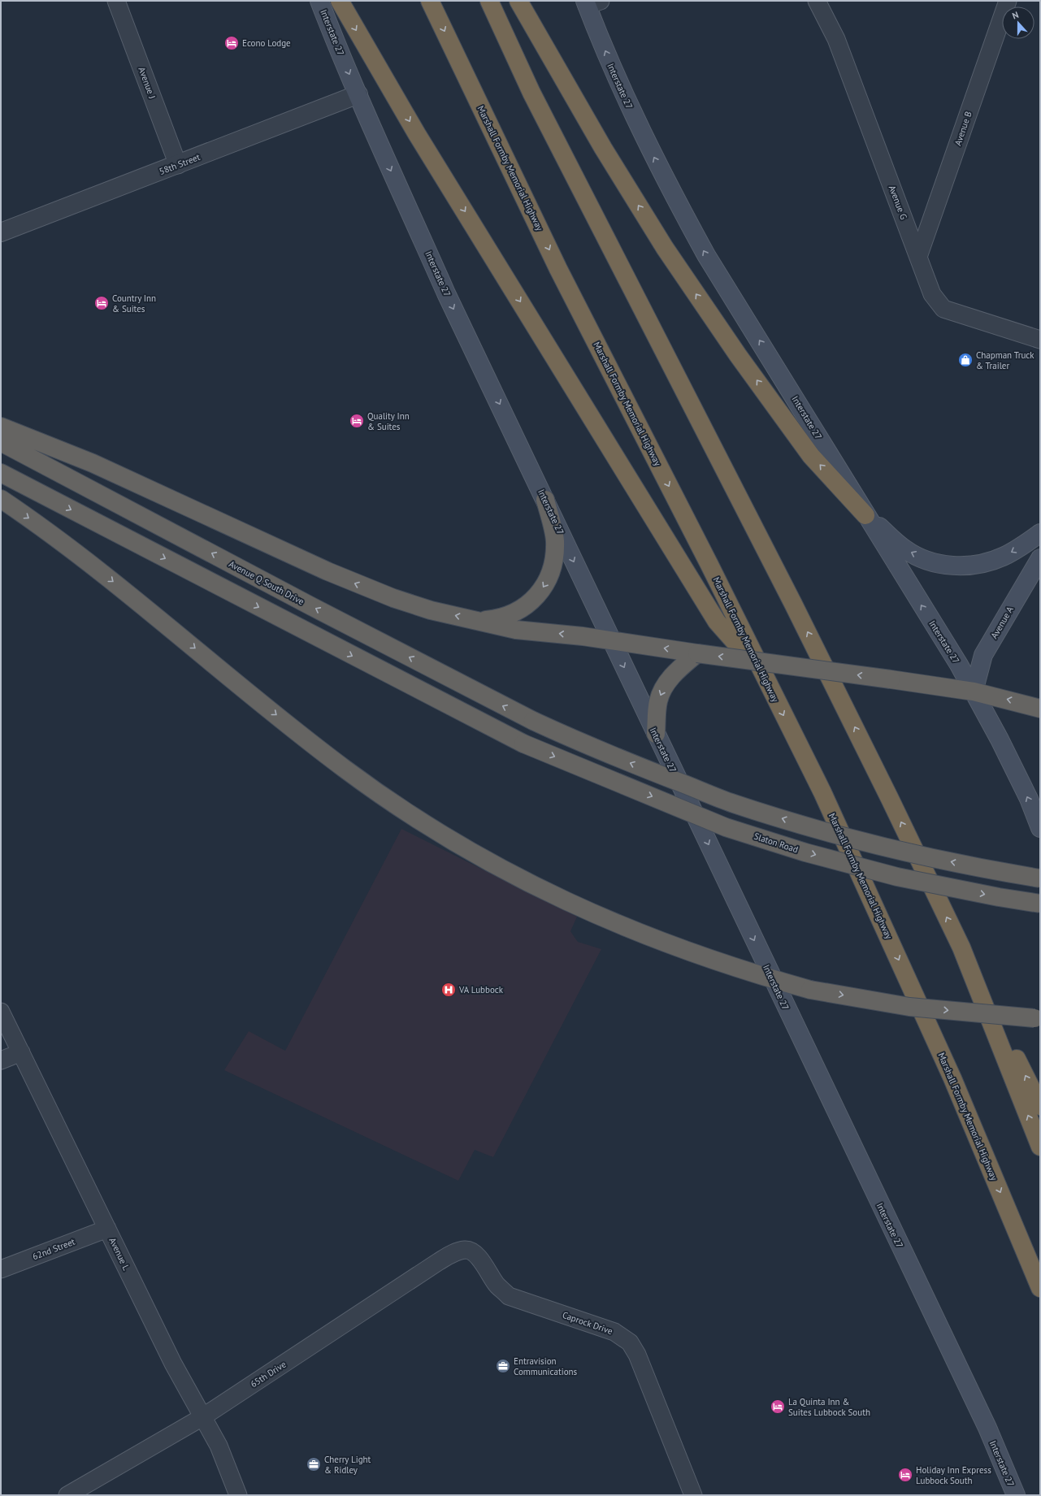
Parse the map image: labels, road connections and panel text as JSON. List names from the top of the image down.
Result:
{
  "streets": {
    "highway": ["Marshall Formby Memorial Highway", "Avenue Q South Drive", "Slaton Road"],
    "main road": ["Interstate 27", "Avenue A"],
    "street": [
      "Avenue J",
      "Avenue B",
      "58th Street",
      "Avenue G",
      "62nd Street",
      "Avenue L",
      "Caprock Drive",
      "65th Drive"
    ]
  },
  "crossings": [
    ["Interstate 27", "58th Street"],
    ["Interstate 27", "Avenue A"],
    ["Avenue J", "58th Street"],
    ["Avenue B", "Avenue G"],
    ["62nd Street", "Avenue L"],
    ["Avenue L", "65th Drive"],
    ["Caprock Drive", "65th Drive"]
  ],
  "places": {
    "hotel": [
      "Econo Lodge",
      "Country Inn & Suites",
      "Quality Inn & Suites",
      "La Quinta Inn & Suites Lubbock South",
      "Holiday Inn Express Lubbock South"
    ],
    "shop": ["Chapman Truck & Trailer"],
    "hospital": ["VA Lubbock"],
    "office": ["Entravision Communications", "Cherry Light & Ridley"]
  },
  "north": "top"
}
